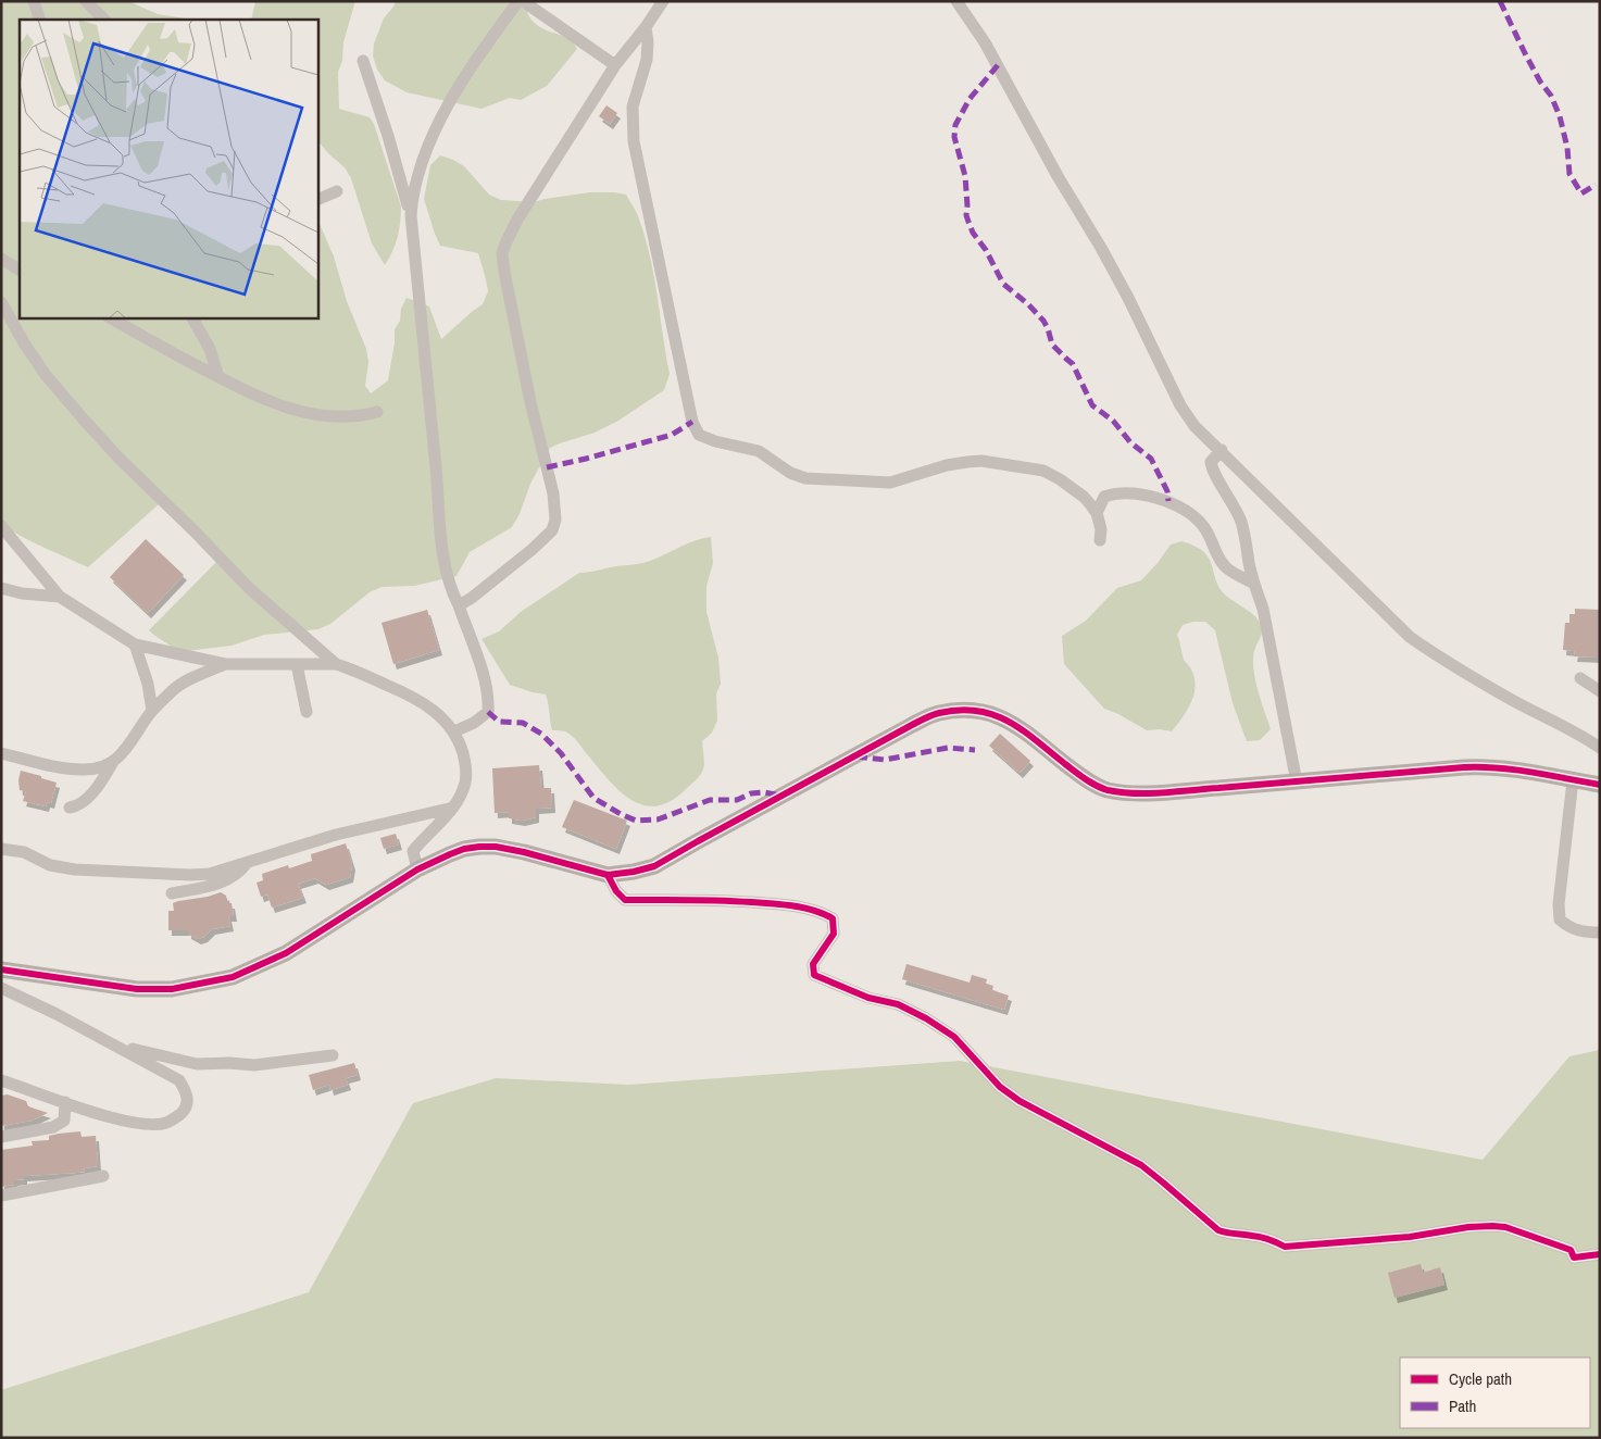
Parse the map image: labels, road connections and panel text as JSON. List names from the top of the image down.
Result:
{
  "legend": ["Cycle path", "Path"]
}
